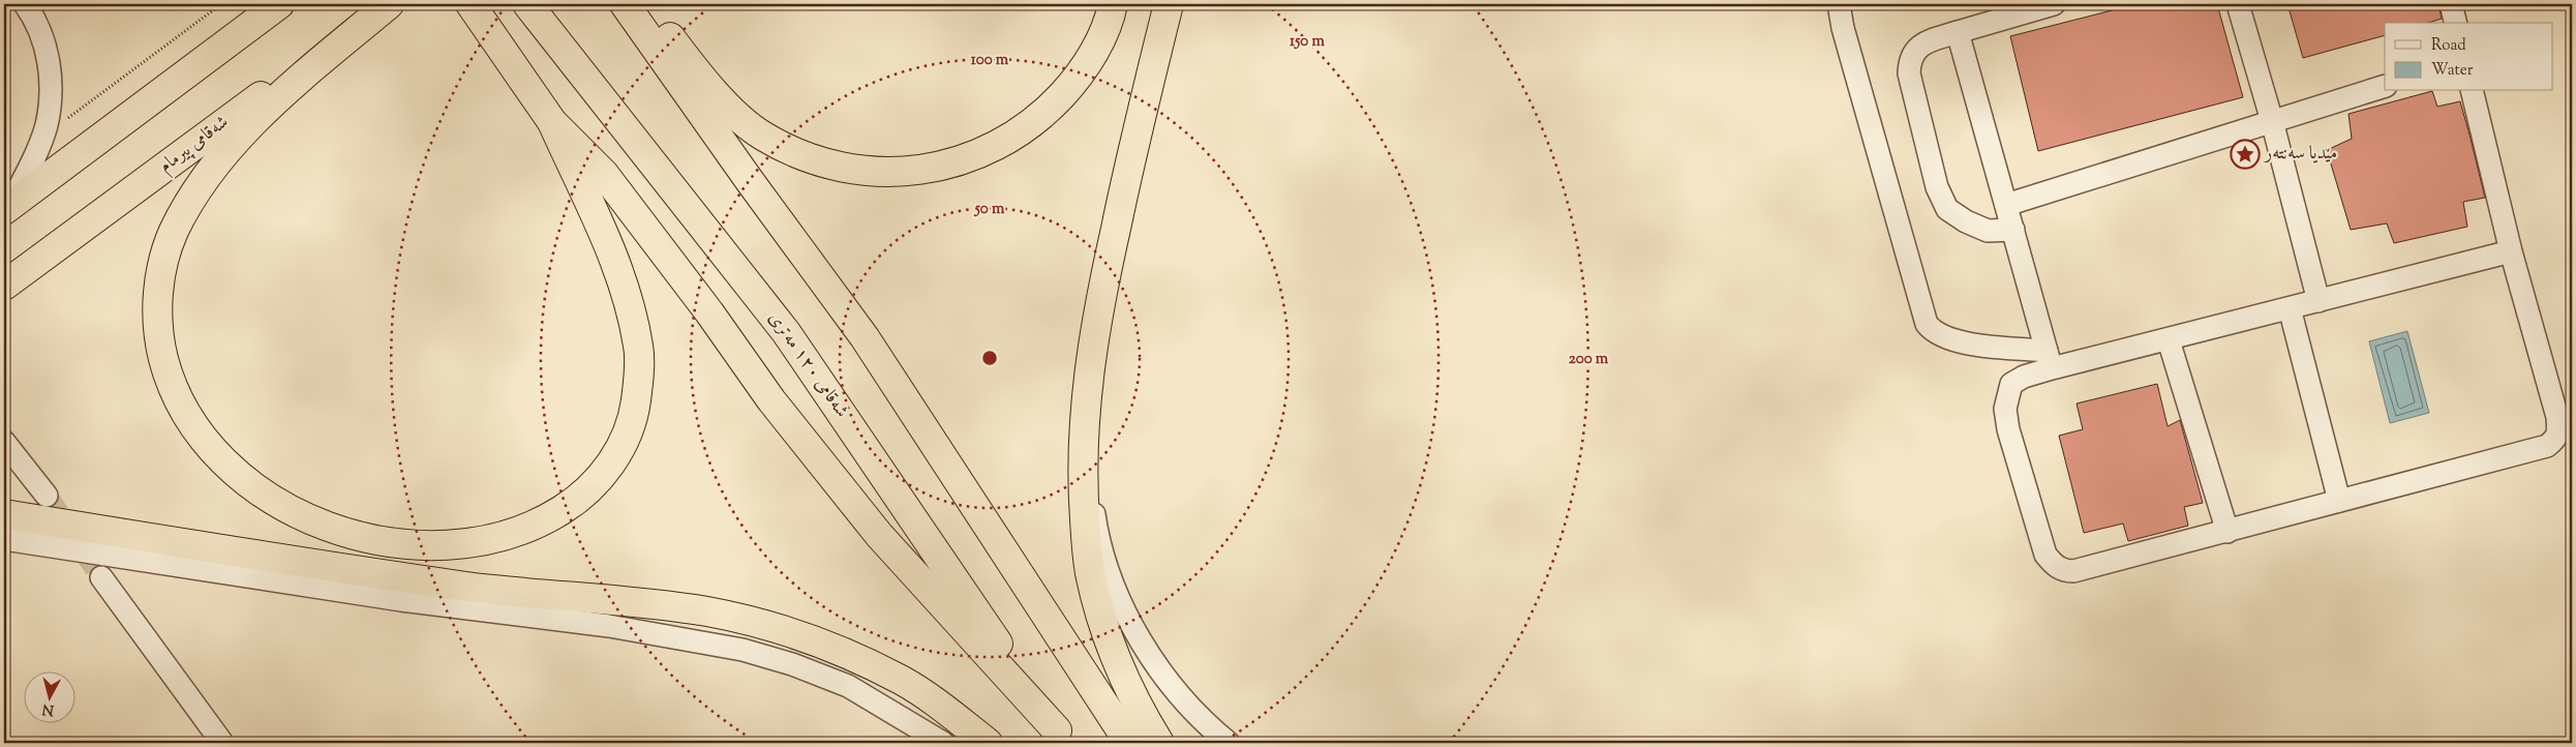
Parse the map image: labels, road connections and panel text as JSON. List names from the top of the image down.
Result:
{
  "streets": {
    "highway": ["شەقامی پیرمام", "شەقامی ١٢٠ مەتری"]
  },
  "places": {
    "place": ["مێدیا سەنتەر"]
  },
  "legend": ["Road", "Water"],
  "north": "bottom",
  "rings": [
    "150 m",
    "100 m",
    "50 m",
    "200 m"
  ]
}
